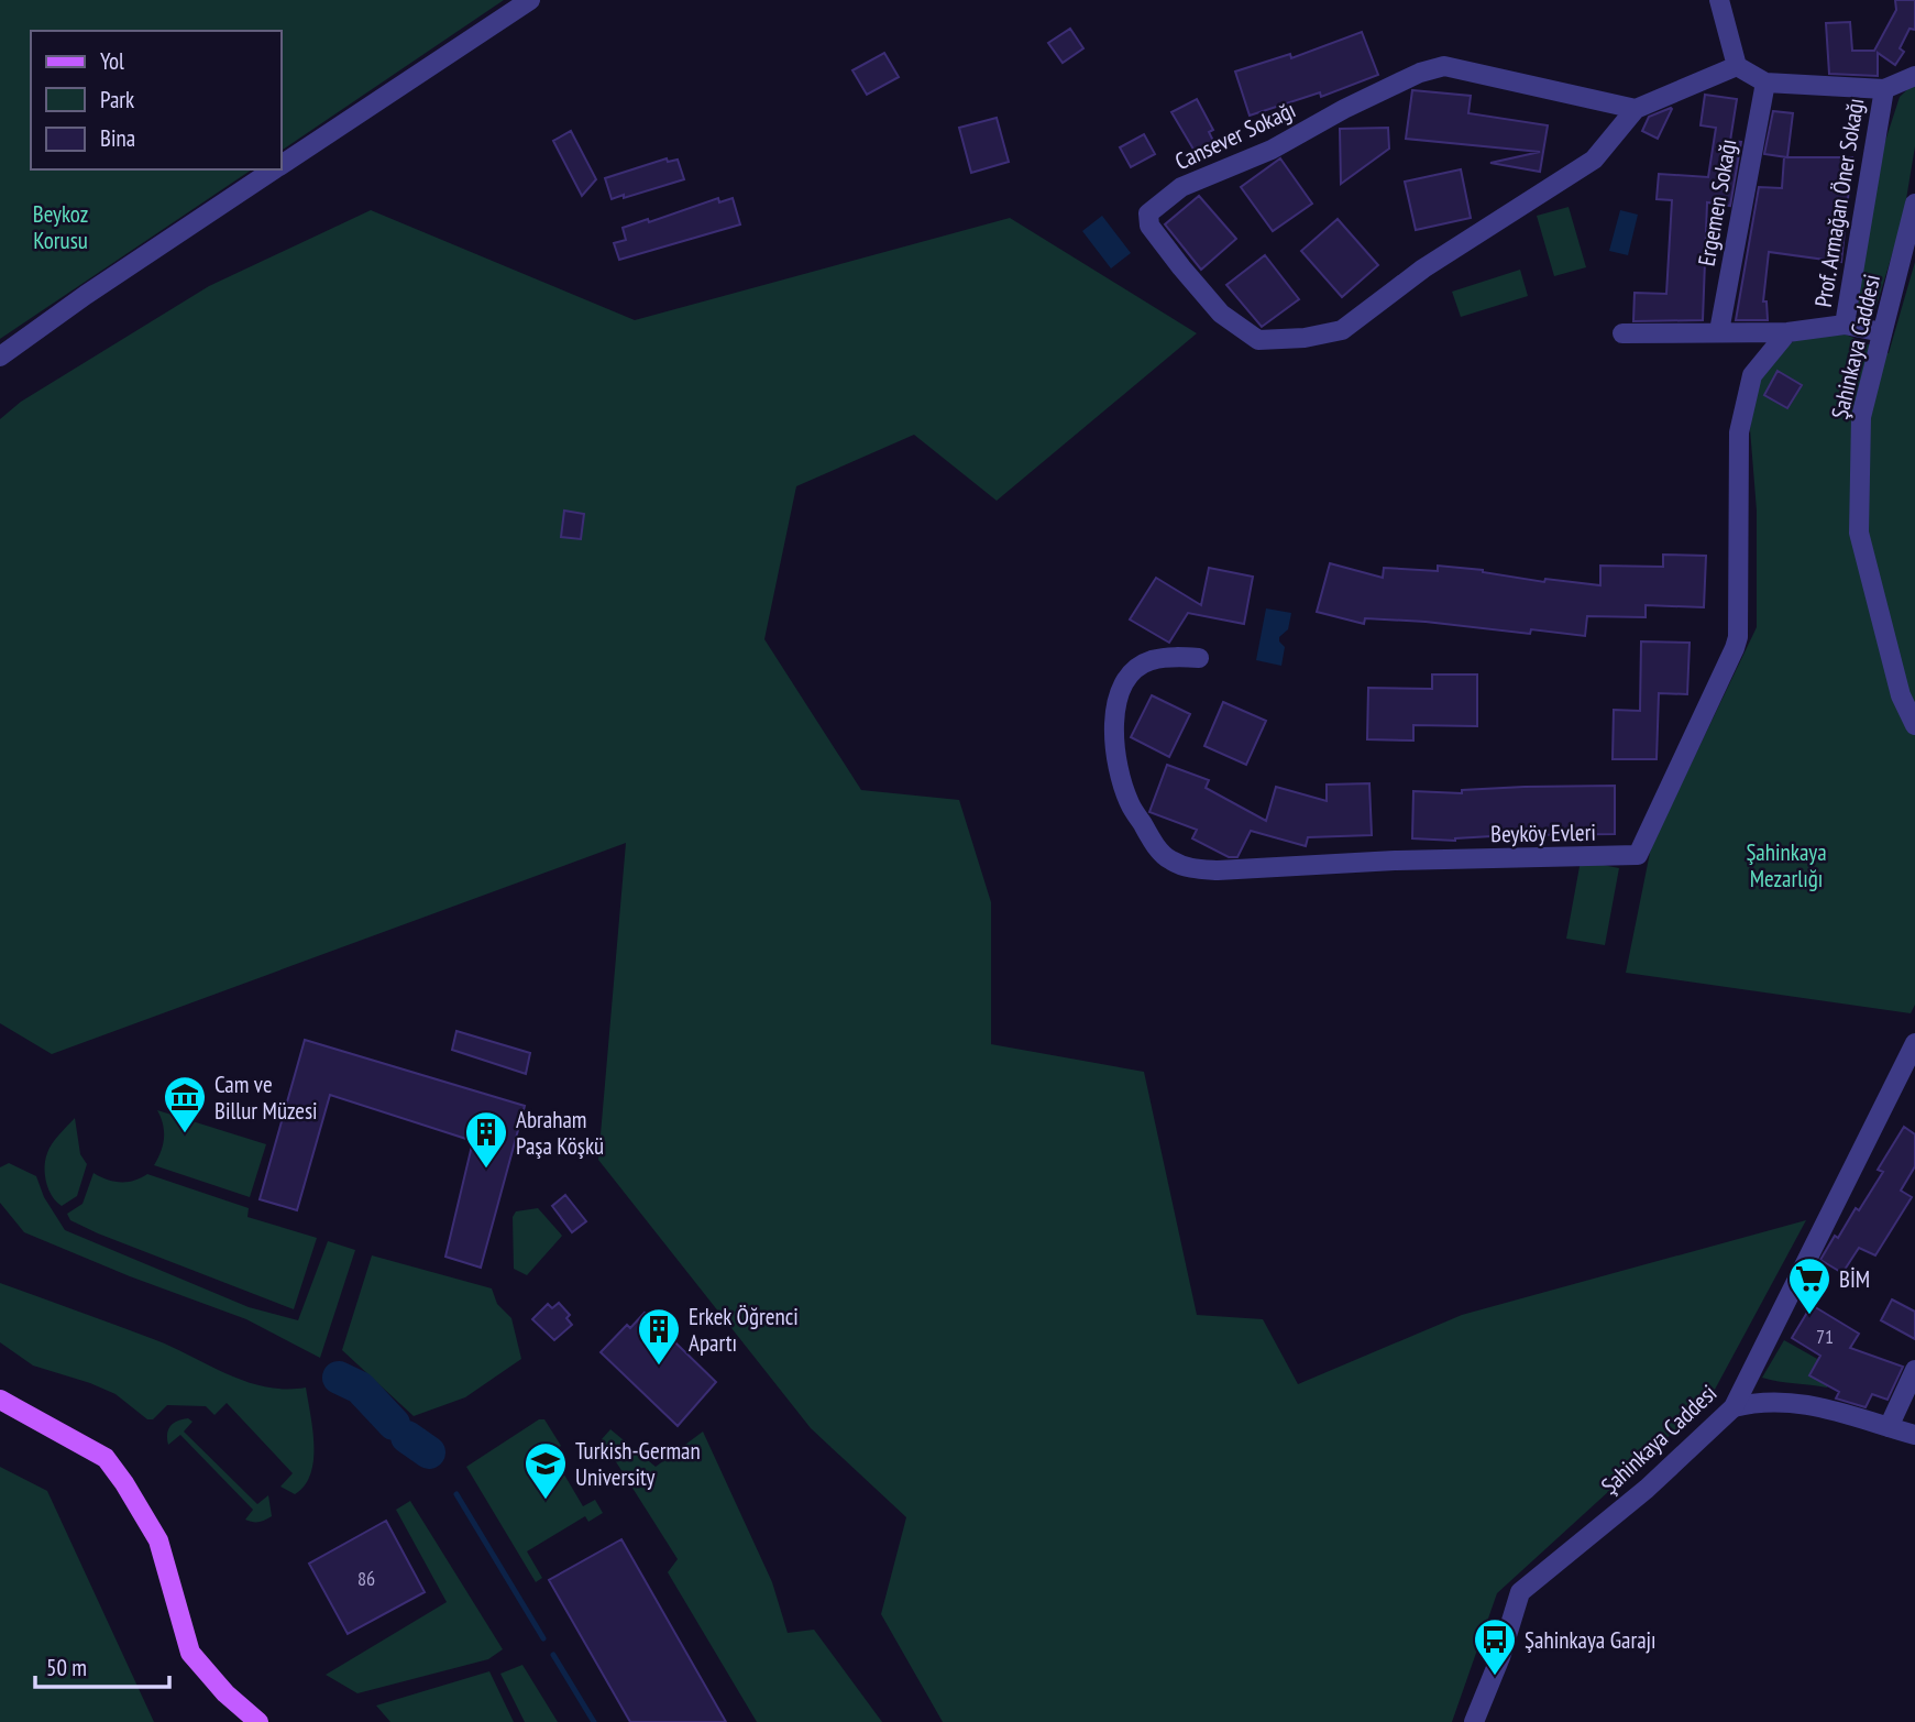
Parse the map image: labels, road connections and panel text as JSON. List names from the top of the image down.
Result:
{
  "streets": {
    "street": [
      "Cansever Sokağı",
      "Ergemen Sokağı",
      "Prof. Armağan Öner Sokağı",
      "Şahinkaya Caddesi",
      "Beyköy Evleri"
    ]
  },
  "parks": ["Beykoz Korusu", "Şahinkaya Mezarlığı"],
  "places": {
    "museum": ["Cam ve Billur Müzesi"],
    "building": ["Abraham Paşa Köşkü", "Erkek Öğrenci Apartı"],
    "supermarket": ["BİM"],
    "school or university": ["Turkish-German University"],
    "bus stop": ["Şahinkaya Garajı"]
  },
  "house_numbers": ["71", "86"],
  "legend": ["Yol", "Park", "Bina"],
  "scale_bar": "50 m"
}
